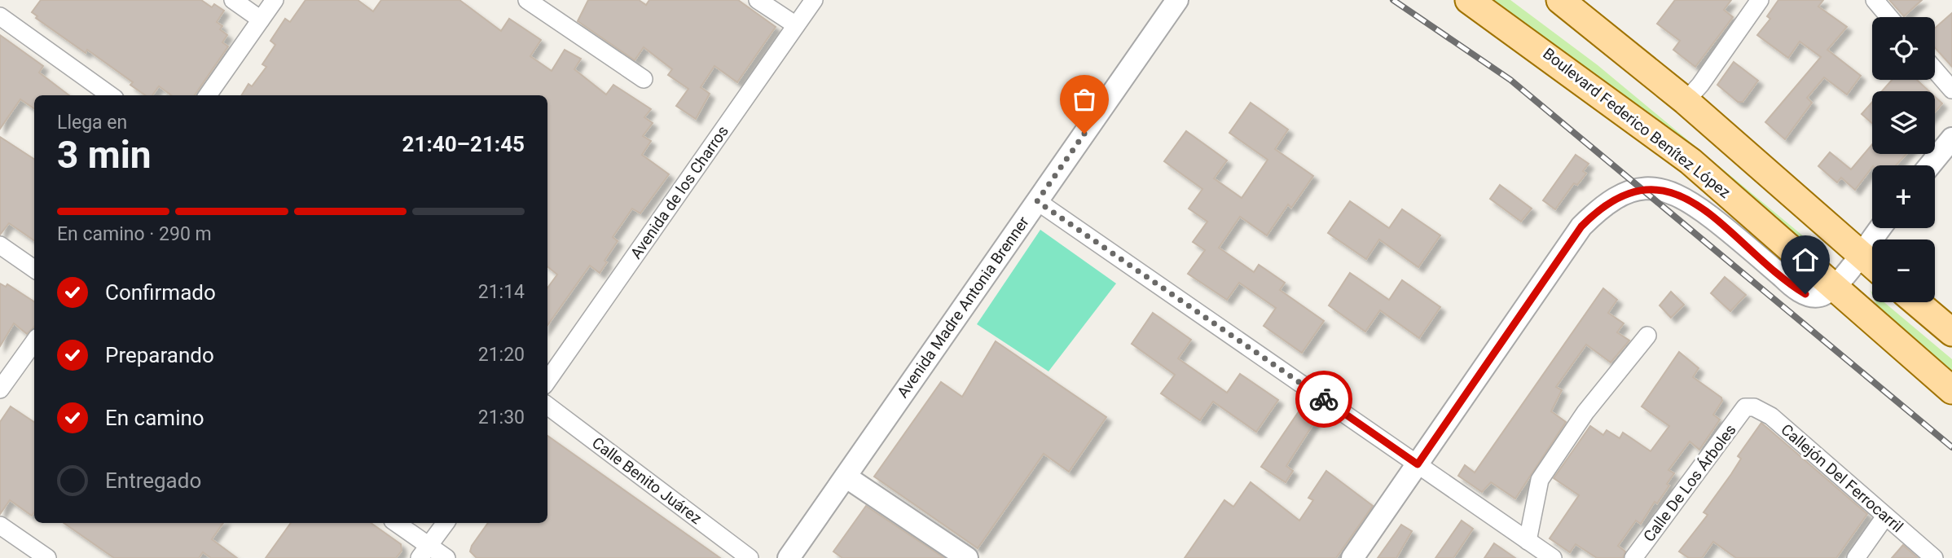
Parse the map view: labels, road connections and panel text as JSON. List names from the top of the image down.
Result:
{
  "streets": {
    "main road": ["Boulevard Federico Benítez López"],
    "street": [
      "Avenida de los Charros",
      "Avenida Madre Antonia Brenner",
      "Callejón Del Ferrocarril",
      "Calle Benito Juárez",
      "Calle De Los Árboles"
    ]
  },
  "crossings": [
    ["Callejón Del Ferrocarril", "Calle De Los Árboles"]
  ],
  "page": {
    "map_buttons": ["+", "−"],
    "heading": ["3 min", "Llega en", "21:40–21:45"],
    "bar": "En camino · 290 m",
    "list": [
      ["Confirmado", "21:14"],
      ["Preparando", "21:20"],
      ["En camino", "21:30"],
      "Entregado"
    ]
  }
}
